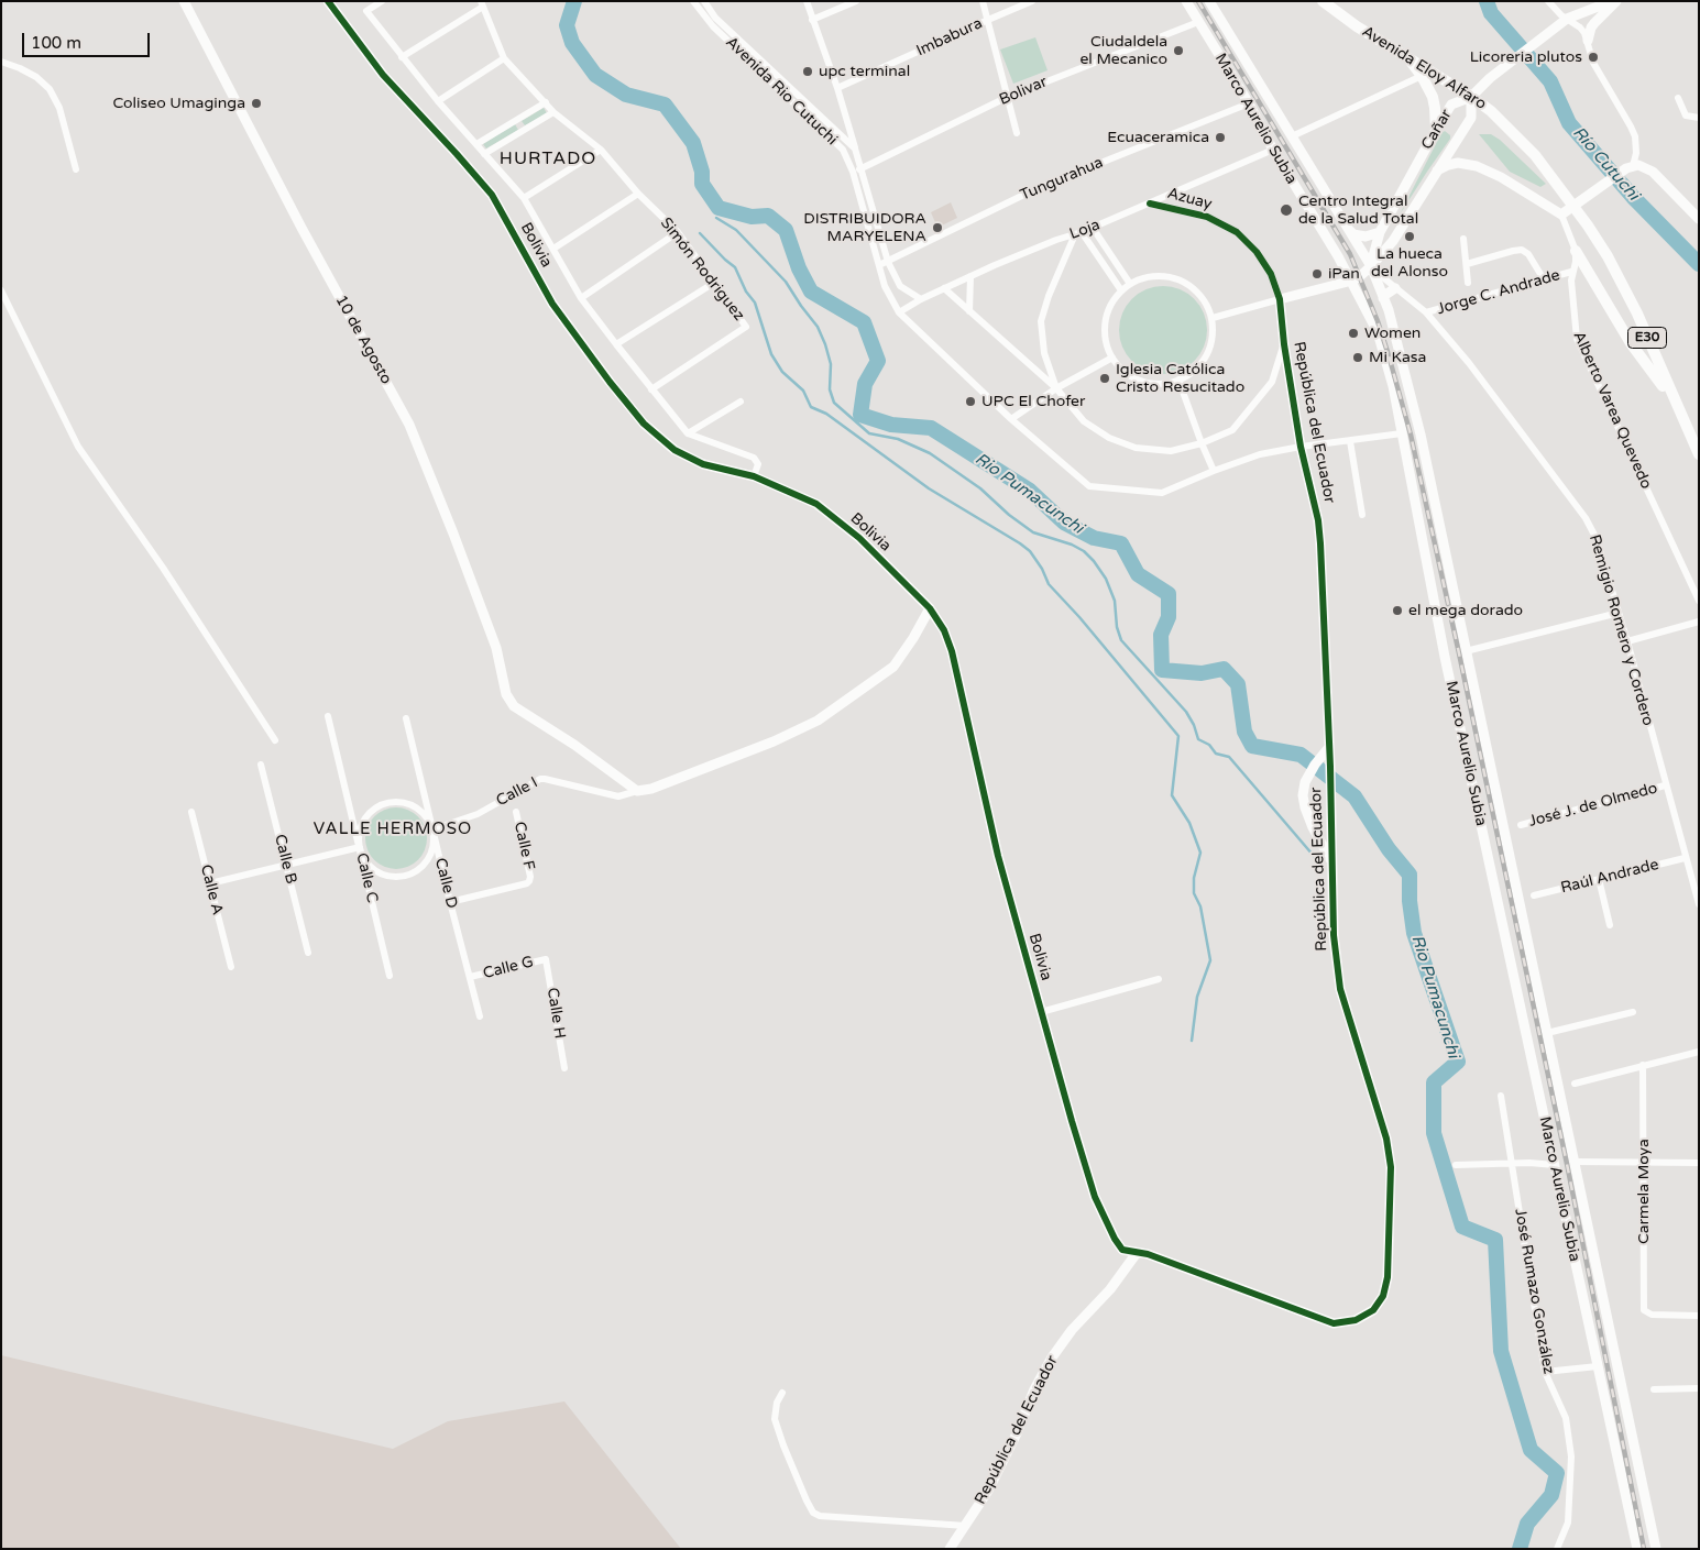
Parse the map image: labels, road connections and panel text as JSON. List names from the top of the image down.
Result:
{
  "streets": {
    "main road": ["Avenida Eloy Alfaro", "E30"],
    "street": [
      "Imbabura",
      "Avenida Rio Cutuchi",
      "Bolivar",
      "Marco Aurelio Subia",
      "Cañar",
      "Tungurahua",
      "Azuay",
      "Loja",
      "Bolivia",
      "Simón Rodriguez",
      "Jorge C. Andrade",
      "10 de Agosto",
      "Alberto Varea Quevedo",
      "República del Ecuador",
      "Remigio Romero y Cordero",
      "Calle I",
      "José J. de Olmedo",
      "Calle F",
      "Calle B",
      "Raúl Andrade",
      "Calle C",
      "Calle D",
      "Calle A",
      "Calle G",
      "Calle H",
      "Carmela Moya",
      "José Rumazo González"
    ]
  },
  "crossings": [
    ["Avenida Eloy Alfaro", "Cañar"],
    ["Avenida Rio Cutuchi", "Bolivar"],
    ["Avenida Rio Cutuchi", "Marco Aurelio Subia"],
    ["Avenida Rio Cutuchi", "Tungurahua"],
    ["Avenida Rio Cutuchi", "Loja"],
    ["Avenida Rio Cutuchi", "República del Ecuador"],
    ["Bolivar", "Marco Aurelio Subia"],
    ["Marco Aurelio Subia", "Cañar"],
    ["Marco Aurelio Subia", "Tungurahua"],
    ["Marco Aurelio Subia", "Loja"],
    ["Marco Aurelio Subia", "Remigio Romero y Cordero"],
    ["Cañar", "Azuay"],
    ["Cañar", "República del Ecuador"],
    ["Cañar", "Remigio Romero y Cordero"],
    ["Azuay", "Loja"],
    ["Azuay", "República del Ecuador"],
    ["Bolivia", "República del Ecuador"],
    ["Jorge C. Andrade", "Alberto Varea Quevedo"],
    ["Jorge C. Andrade", "Remigio Romero y Cordero"],
    ["10 de Agosto", "Calle I"],
    ["Remigio Romero y Cordero", "José J. de Olmedo"],
    ["Remigio Romero y Cordero", "Raúl Andrade"],
    ["Calle I", "Calle C"],
    ["Calle I", "Calle D"],
    ["Calle F", "Calle D"],
    ["Calle C", "Calle D"],
    ["Calle D", "Calle G"],
    ["Calle G", "Calle H"]
  ],
  "districts": ["HURTADO", "VALLE HERMOSO"],
  "water": ["Río Cutuchi", "Rio Pumacunchi"],
  "places": [
    "Ciudaldela el Mecanico",
    "Licoreria plutos",
    "upc terminal",
    "Coliseo Umaginga",
    "Ecuaceramica",
    "Centro Integral de la Salud Total",
    "DISTRIBUIDORA MARYELENA",
    "La hueca del Alonso",
    "iPan",
    "Women",
    "Mi Kasa",
    "Iglesia Católica Cristo Resucitado",
    "UPC El Chofer",
    "el mega dorado"
  ],
  "scale_bar": "100 m"
}
